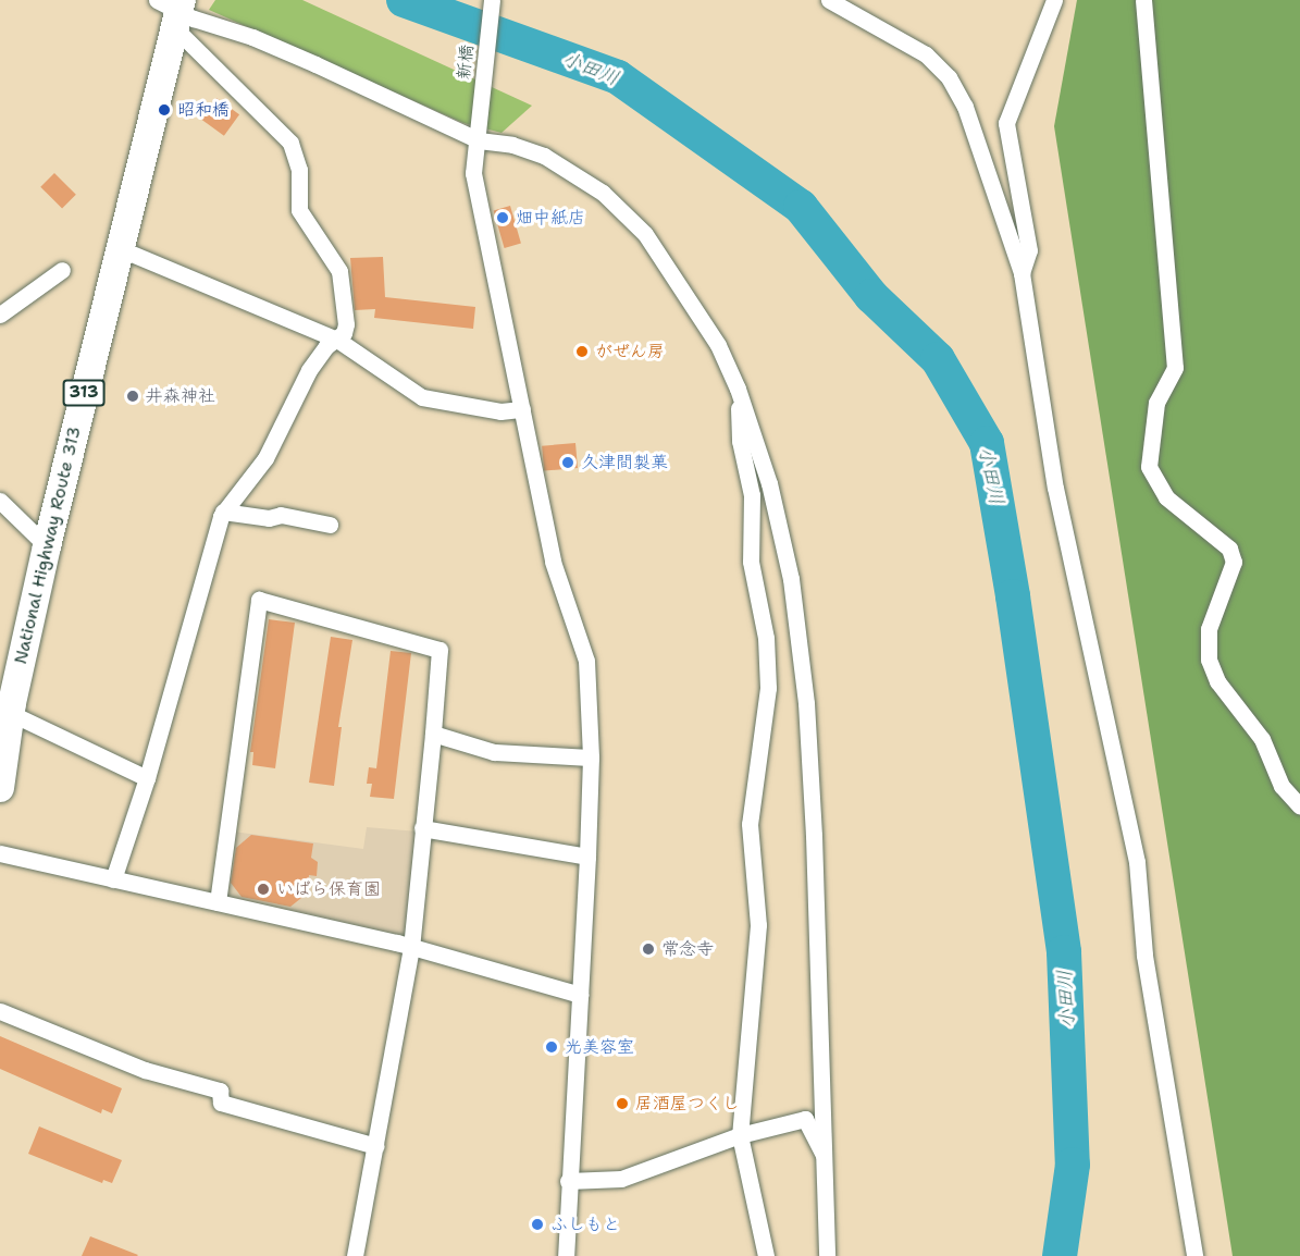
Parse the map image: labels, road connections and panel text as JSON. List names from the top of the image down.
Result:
{
  "streets": {
    "highway": ["313", "National Highway Route 313"],
    "street": ["新橋"]
  },
  "water": ["小田川"],
  "places": [
    "昭和橋",
    "畑中紙店",
    "がぜん房",
    "井森神社",
    "久津間製菓",
    "いばら保育園",
    "常念寺",
    "光美容室",
    "居酒屋つくし",
    "ふしもと"
  ]
}
